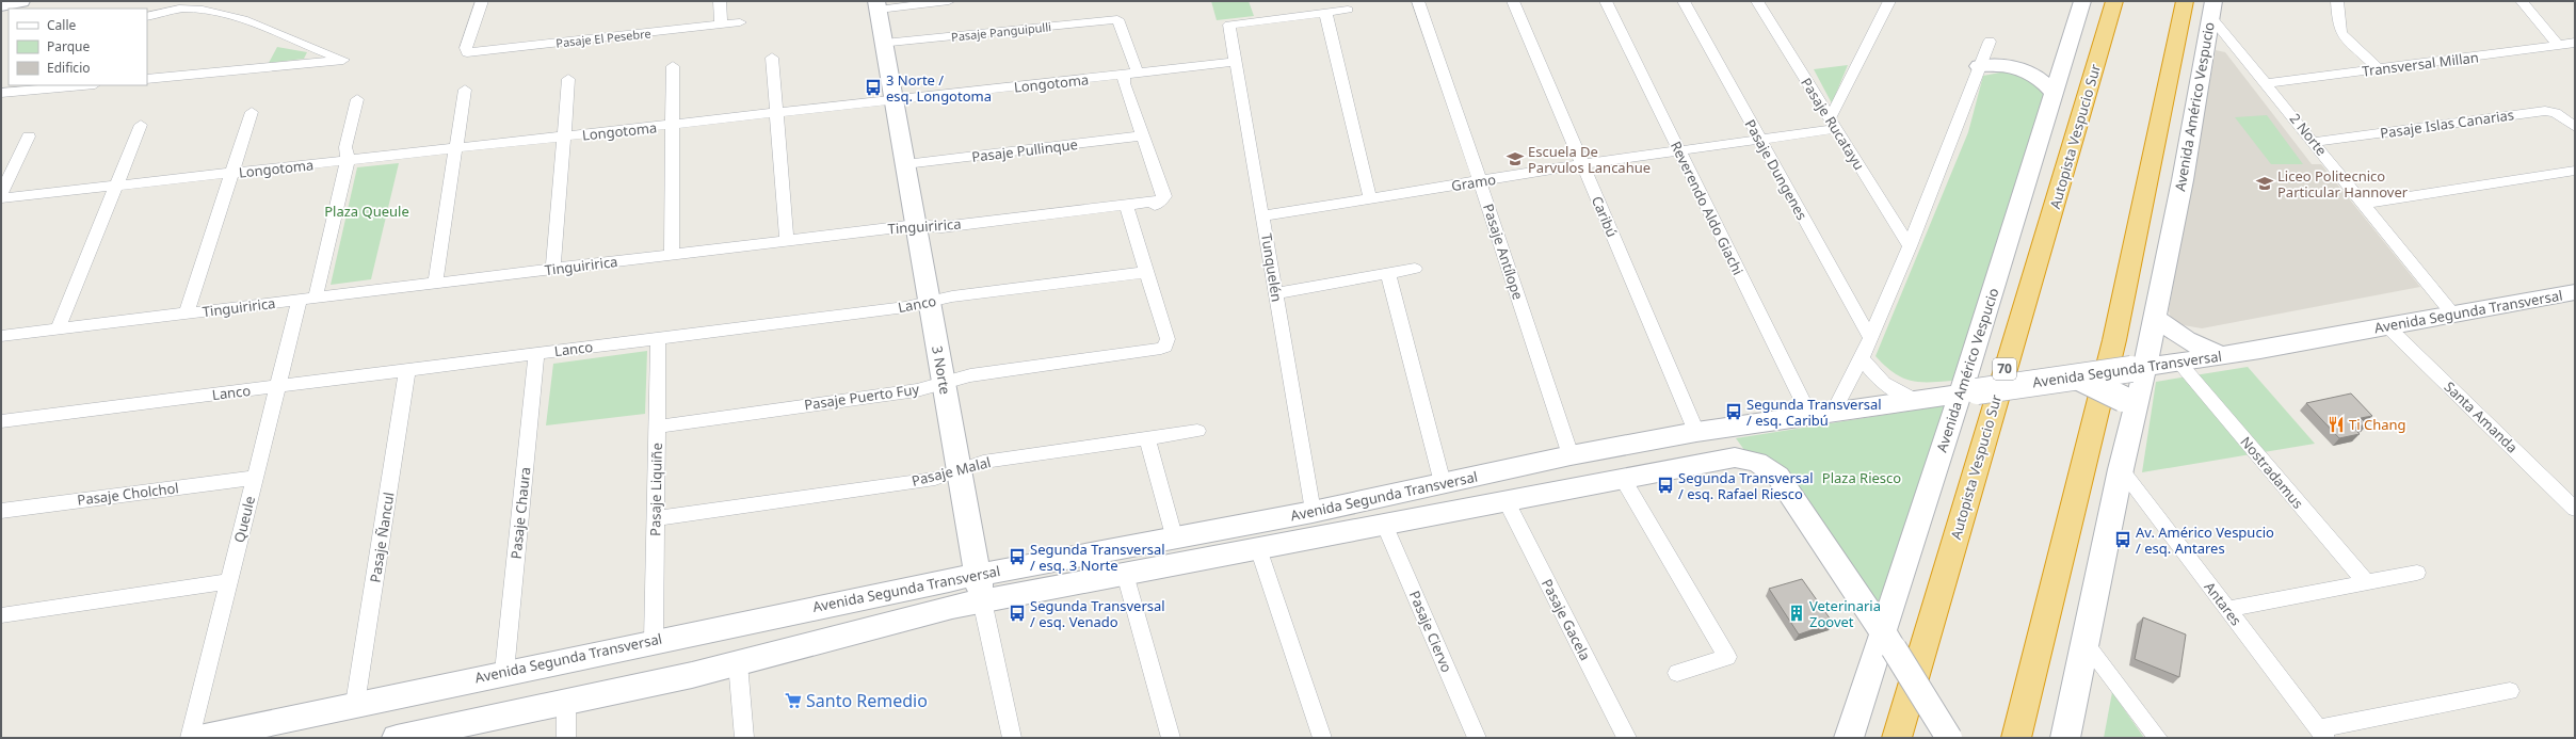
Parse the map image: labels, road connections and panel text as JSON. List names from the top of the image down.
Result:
{
  "streets": {
    "highway": ["Autopista Vespucio Sur", "70"],
    "main road": ["Avenida Américo Vespucio", "Avenida Segunda Transversal", "3 Norte"],
    "street": [
      "Pasaje Panguipulli",
      "Pasaje El Pesebre",
      "Transversal Millan",
      "Longotoma",
      "Pasaje Rucatayu",
      "Pasaje Islas Canarias",
      "2 Norte",
      "Pasaje Pullinque",
      "Pasaje Dungenes",
      "Gramo",
      "Reverendo Aldo Giachi",
      "Caribú",
      "Tinguiririca",
      "Pasaje Antílope",
      "Tunquelén",
      "Lanco",
      "Pasaje Puerto Fuy",
      "Santa Amanda",
      "Pasaje Malal",
      "Nostradamus",
      "Pasaje Liquiñe",
      "Pasaje Cholchol",
      "Pasaje Chaura",
      "Queule",
      "Pasaje Ñancul",
      "Antares",
      "Pasaje Gacela",
      "Pasaje Ciervo"
    ]
  },
  "crossings": [
    ["Pasaje Panguipulli", "Longotoma"],
    ["Pasaje Panguipulli", "3 Norte"],
    ["Transversal Millan", "2 Norte"],
    ["Longotoma", "Tunquelén"],
    ["Longotoma", "3 Norte"],
    ["Longotoma", "Queule"],
    ["Avenida Américo Vespucio", "2 Norte"],
    ["Avenida Américo Vespucio", "Avenida Segunda Transversal"],
    ["Avenida Américo Vespucio", "Antares"],
    ["Pasaje Rucatayu", "Gramo"],
    ["Pasaje Islas Canarias", "2 Norte"],
    ["2 Norte", "Avenida Segunda Transversal"],
    ["Pasaje Pullinque", "3 Norte"],
    ["Pasaje Dungenes", "Gramo"],
    ["Gramo", "Reverendo Aldo Giachi"],
    ["Gramo", "Caribú"],
    ["Gramo", "Pasaje Antílope"],
    ["Gramo", "Tunquelén"],
    ["Reverendo Aldo Giachi", "Avenida Segunda Transversal"],
    ["Caribú", "Avenida Segunda Transversal"],
    ["Tinguiririca", "3 Norte"],
    ["Tinguiririca", "Queule"],
    ["Pasaje Antílope", "Avenida Segunda Transversal"],
    ["Tunquelén", "Avenida Segunda Transversal"],
    ["Lanco", "3 Norte"],
    ["Lanco", "Pasaje Puerto Fuy"],
    ["Lanco", "Pasaje Liquiñe"],
    ["Lanco", "Pasaje Chaura"],
    ["Lanco", "Queule"],
    ["Lanco", "Pasaje Ñancul"],
    ["Avenida Segunda Transversal", "3 Norte"],
    ["Avenida Segunda Transversal", "Santa Amanda"],
    ["Avenida Segunda Transversal", "Nostradamus"],
    ["Avenida Segunda Transversal", "Pasaje Liquiñe"],
    ["Avenida Segunda Transversal", "Pasaje Chaura"],
    ["Avenida Segunda Transversal", "Pasaje Ñancul"],
    ["Avenida Segunda Transversal", "Pasaje Gacela"],
    ["Avenida Segunda Transversal", "Pasaje Ciervo"],
    ["3 Norte", "Pasaje Puerto Fuy"],
    ["3 Norte", "Pasaje Malal"],
    ["Pasaje Puerto Fuy", "Pasaje Liquiñe"],
    ["Pasaje Malal", "Pasaje Liquiñe"],
    ["Pasaje Cholchol", "Queule"]
  ],
  "parks": ["Plaza Queule", "Plaza Riesco"],
  "places": {
    "bus stop": [
      "3 Norte / esq. Longotoma",
      "Segunda Transversal / esq. Caribú",
      "Segunda Transversal / esq. Rafael Riesco",
      "Av. Américo Vespucio / esq. Antares",
      "Segunda Transversal / esq. 3 Norte",
      "Segunda Transversal / esq. Venado"
    ],
    "school or university": ["Escuela De Parvulos Lancahue", "Liceo Politecnico Particular Hannover"],
    "restaurant": ["Ti Chang"],
    "building": ["Veterinaria Zoovet"],
    "supermarket": ["Santo Remedio"]
  },
  "legend": ["Calle", "Parque", "Edificio"]
}
